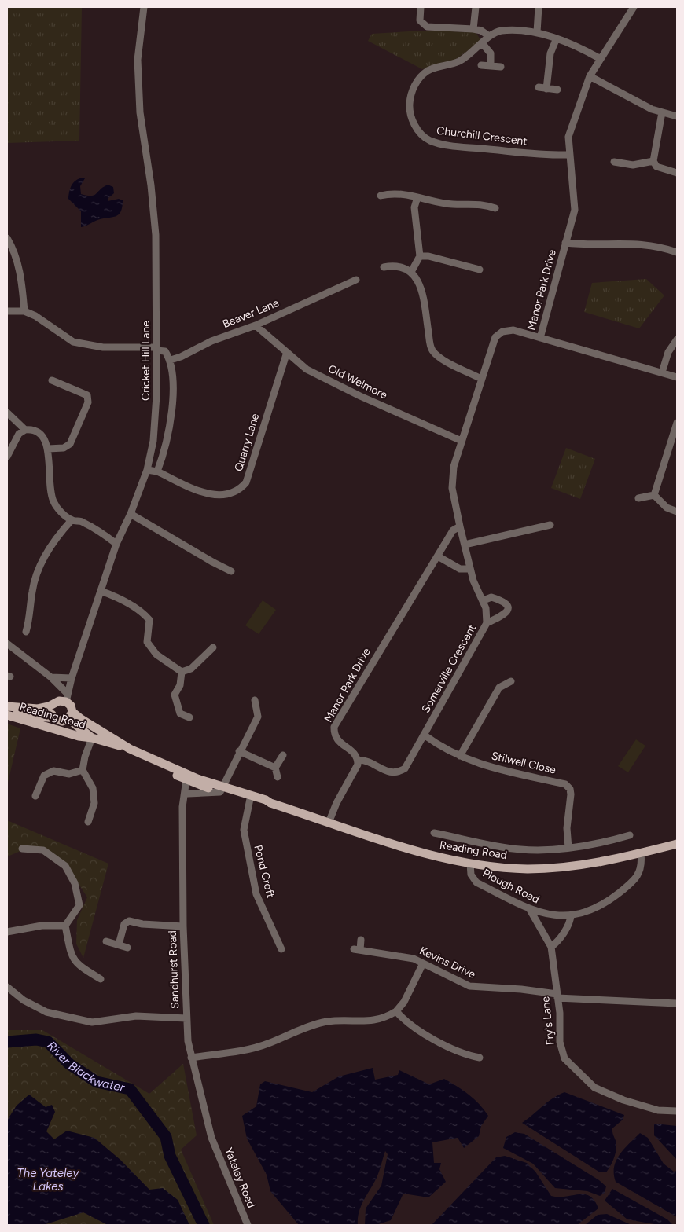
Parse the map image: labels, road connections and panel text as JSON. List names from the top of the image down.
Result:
{
  "streets": {
    "main road": ["Reading Road"],
    "street": [
      "Churchill Crescent",
      "Manor Park Drive",
      "Beaver Lane",
      "Cricket Hill Lane",
      "Old Welmore",
      "Quarry Lane",
      "Somerville Crescent",
      "Stilwell Close",
      "Pond Croft",
      "Plough Road",
      "Kevins Drive",
      "Sandhurst Road",
      "Fry's Lane",
      "Yateley Road"
    ]
  },
  "crossings": [
    ["Churchill Crescent", "Manor Park Drive"],
    ["Manor Park Drive", "Old Welmore"],
    ["Manor Park Drive", "Somerville Crescent"],
    ["Beaver Lane", "Old Welmore"],
    ["Cricket Hill Lane", "Quarry Lane"],
    ["Cricket Hill Lane", "Reading Road"],
    ["Old Welmore", "Quarry Lane"],
    ["Somerville Crescent", "Stilwell Close"],
    ["Reading Road", "Pond Croft"],
    ["Reading Road", "Plough Road"],
    ["Reading Road", "Sandhurst Road"],
    ["Plough Road", "Fry's Lane"],
    ["Kevins Drive", "Fry's Lane"],
    ["Sandhurst Road", "Yateley Road"]
  ],
  "water": ["River Blackwater", "The Yateley Lakes"]
}
